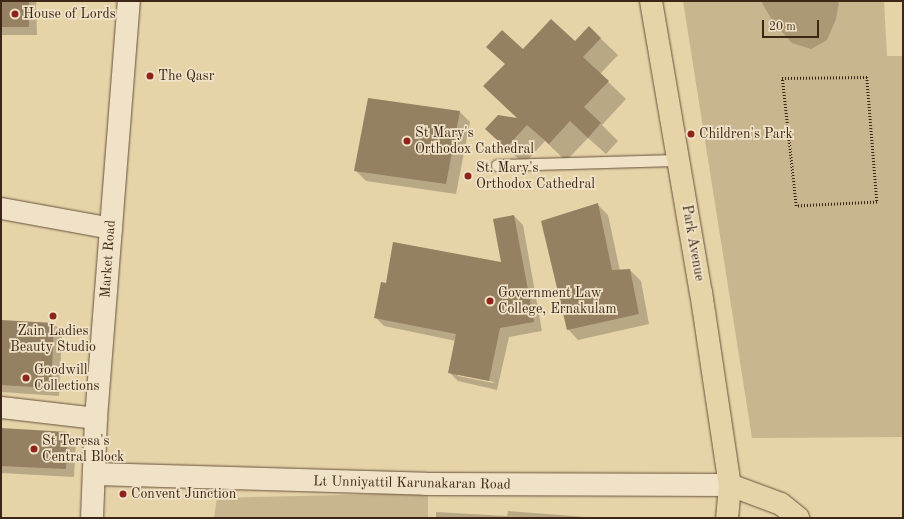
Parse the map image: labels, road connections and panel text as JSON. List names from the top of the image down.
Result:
{
  "streets": {
    "main road": ["Park Avenue"],
    "street": ["Market Road", "Lt Unniyattil Karunakaran Road"]
  },
  "crossings": [
    ["Park Avenue", "Lt Unniyattil Karunakaran Road"],
    ["Market Road", "Lt Unniyattil Karunakaran Road"]
  ],
  "places": [
    "House of Lords",
    "The Qasr",
    "Children's Park",
    "St Mary's Orthodox Cathedral",
    "St. Mary's Orthodox Cathedral",
    "Government Law College, Ernakulam",
    "Zain Ladies Beauty Studio",
    "Goodwill Collections",
    "St Teresa's Central Block",
    "Convent Junction"
  ],
  "scale_bar": "20 m"
}
